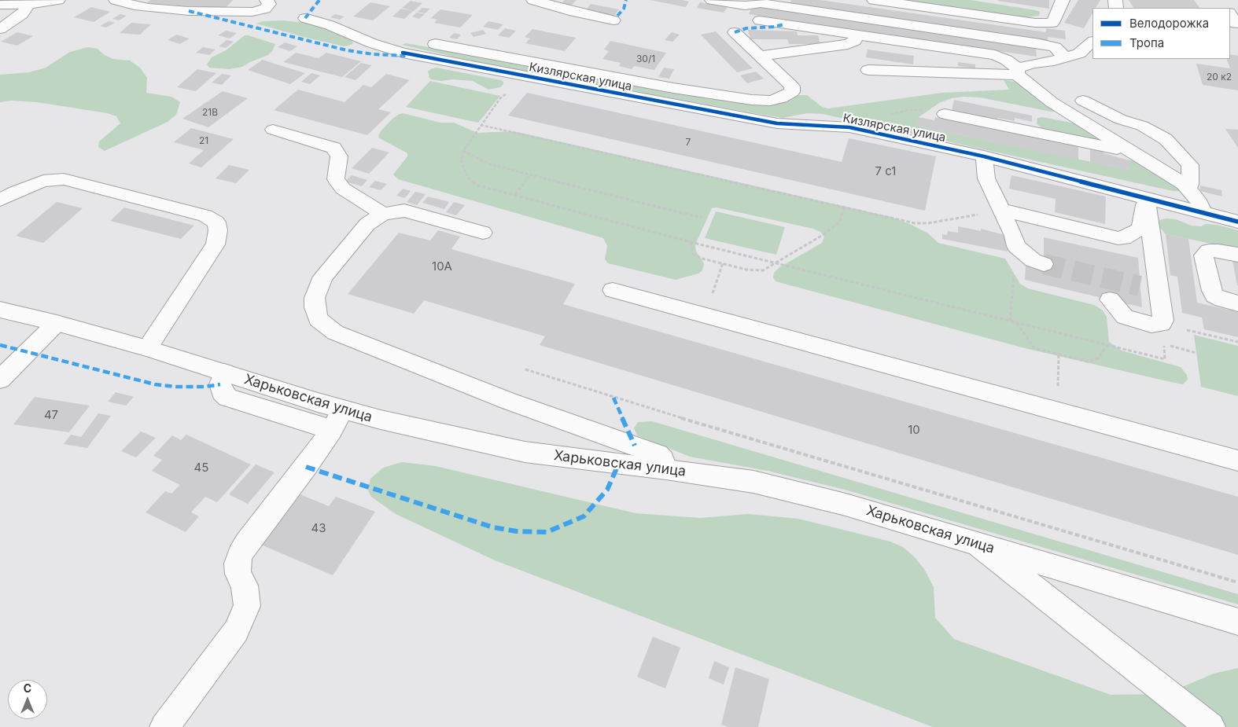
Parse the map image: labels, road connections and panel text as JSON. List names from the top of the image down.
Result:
{
  "streets": {
    "main road": ["Кизлярская улица", "Харьковская улица"]
  },
  "house_numbers": [
    "30/1",
    "20 к2",
    "21В",
    "21",
    "7",
    "7 с1",
    "10А",
    "47",
    "10",
    "45",
    "43"
  ],
  "legend": ["Велодорожка", "Тропа"],
  "north": "top"
}
